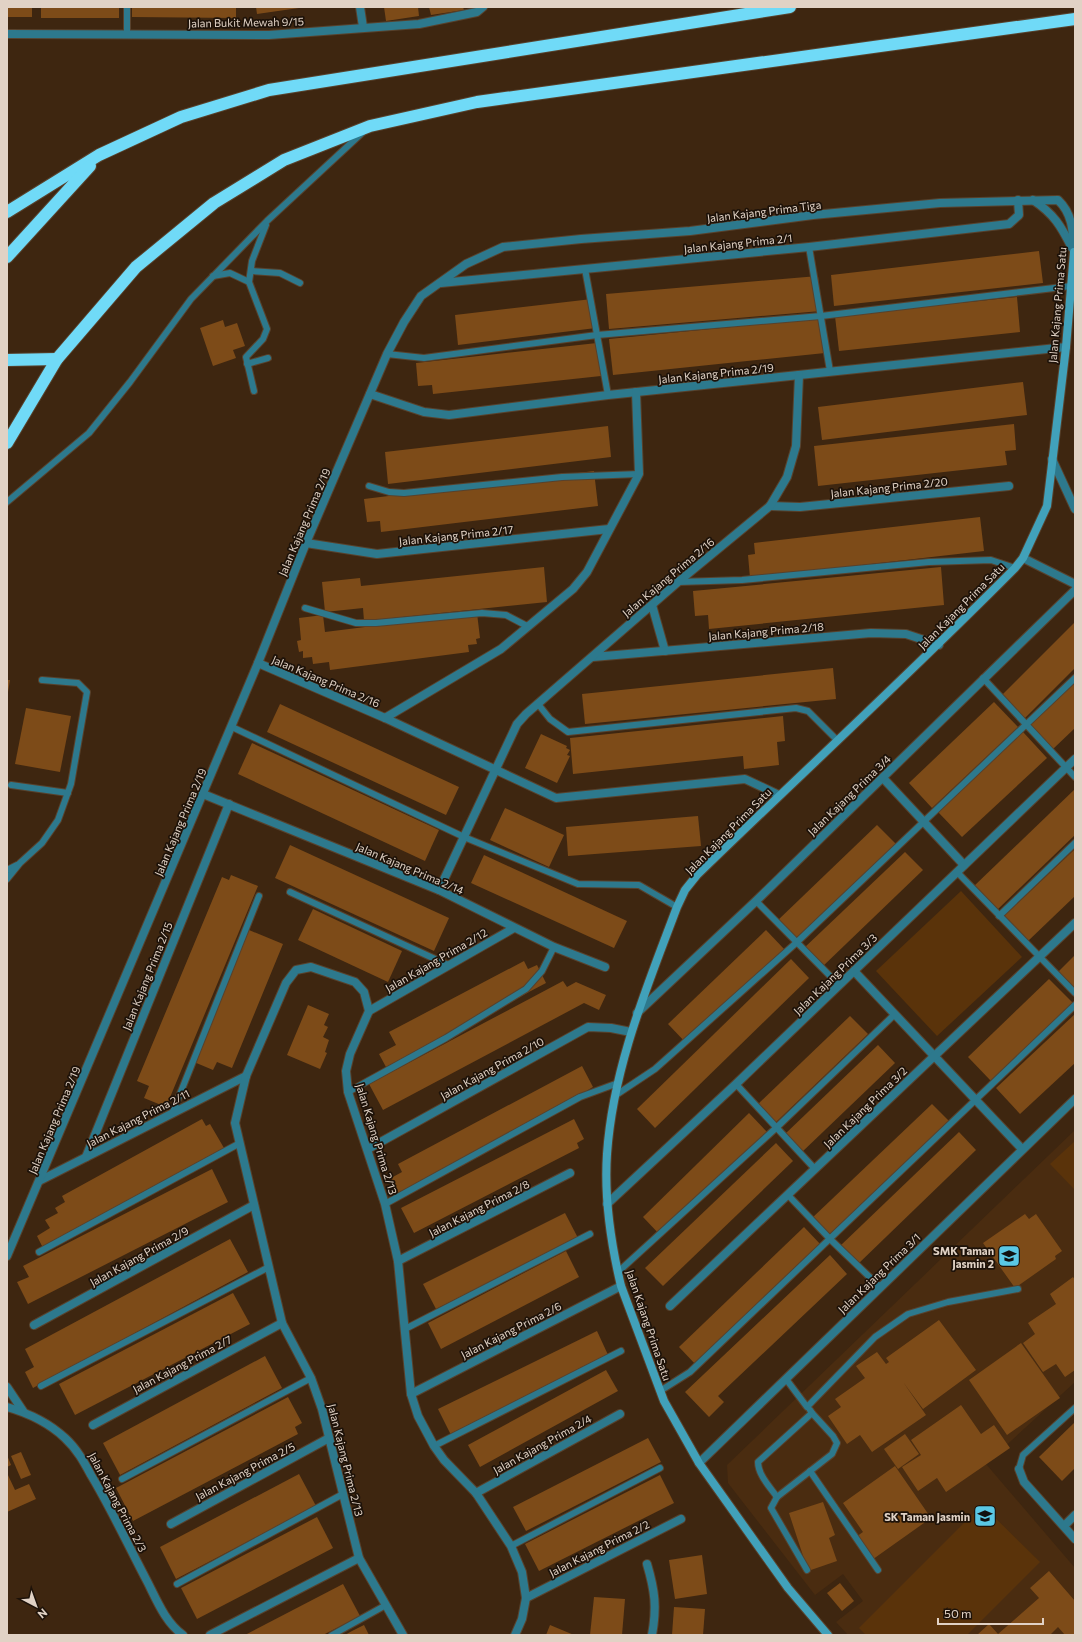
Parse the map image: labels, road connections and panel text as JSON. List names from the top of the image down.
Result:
{
  "streets": {
    "street": [
      "Jalan Bukit Mewah 9/15",
      "Jalan Kajang Prima Tiga",
      "Jalan Kajang Prima 2/1",
      "Jalan Kajang Prima Satu",
      "Jalan Kajang Prima 2/19",
      "Jalan Kajang Prima 2/20",
      "Jalan Kajang Prima 2/17",
      "Jalan Kajang Prima 2/16",
      "Jalan Kajang Prima 2/18",
      "Jalan Kajang Prima 3/4",
      "Jalan Kajang Prima 2/14",
      "Jalan Kajang Prima 2/12",
      "Jalan Kajang Prima 3/3",
      "Jalan Kajang Prima 2/15",
      "Jalan Kajang Prima 2/10",
      "Jalan Kajang Prima 3/2",
      "Jalan Kajang Prima 2/11",
      "Jalan Kajang Prima 2/13",
      "Jalan Kajang Prima 2/8",
      "Jalan Kajang Prima 2/9",
      "Jalan Kajang Prima 3/1",
      "Jalan Kajang Prima 2/6",
      "Jalan Kajang Prima 2/7",
      "Jalan Kajang Prima 2/4",
      "Jalan Kajang Prima 2/5",
      "Jalan Kajang Prima 2/3",
      "Jalan Kajang Prima 2/2"
    ]
  },
  "crossings": [
    ["Jalan Kajang Prima Tiga", "Jalan Kajang Prima 2/1"],
    ["Jalan Kajang Prima Tiga", "Jalan Kajang Prima Satu"],
    ["Jalan Kajang Prima Tiga", "Jalan Kajang Prima 2/19"],
    ["Jalan Kajang Prima 2/1", "Jalan Kajang Prima 2/19"],
    ["Jalan Kajang Prima Satu", "Jalan Kajang Prima 2/19"],
    ["Jalan Kajang Prima Satu", "Jalan Kajang Prima 2/16"],
    ["Jalan Kajang Prima Satu", "Jalan Kajang Prima 2/18"],
    ["Jalan Kajang Prima Satu", "Jalan Kajang Prima 3/4"],
    ["Jalan Kajang Prima Satu", "Jalan Kajang Prima 3/3"],
    ["Jalan Kajang Prima Satu", "Jalan Kajang Prima 2/10"],
    ["Jalan Kajang Prima Satu", "Jalan Kajang Prima 3/1"],
    ["Jalan Kajang Prima Satu", "Jalan Kajang Prima 2/6"],
    ["Jalan Kajang Prima 2/19", "Jalan Kajang Prima 2/17"],
    ["Jalan Kajang Prima 2/19", "Jalan Kajang Prima 2/16"],
    ["Jalan Kajang Prima 2/19", "Jalan Kajang Prima 2/14"],
    ["Jalan Kajang Prima 2/19", "Jalan Kajang Prima 2/11"],
    ["Jalan Kajang Prima 2/20", "Jalan Kajang Prima 2/16"],
    ["Jalan Kajang Prima 2/17", "Jalan Kajang Prima 2/16"],
    ["Jalan Kajang Prima 2/16", "Jalan Kajang Prima 2/18"],
    ["Jalan Kajang Prima 2/16", "Jalan Kajang Prima 2/14"],
    ["Jalan Kajang Prima 2/14", "Jalan Kajang Prima 2/12"],
    ["Jalan Kajang Prima 2/14", "Jalan Kajang Prima 2/15"],
    ["Jalan Kajang Prima 2/12", "Jalan Kajang Prima 2/13"],
    ["Jalan Kajang Prima 2/15", "Jalan Kajang Prima 2/11"],
    ["Jalan Kajang Prima 2/10", "Jalan Kajang Prima 2/13"],
    ["Jalan Kajang Prima 2/11", "Jalan Kajang Prima 2/13"],
    ["Jalan Kajang Prima 2/13", "Jalan Kajang Prima 2/8"],
    ["Jalan Kajang Prima 2/13", "Jalan Kajang Prima 2/9"],
    ["Jalan Kajang Prima 2/13", "Jalan Kajang Prima 2/6"],
    ["Jalan Kajang Prima 2/13", "Jalan Kajang Prima 2/7"],
    ["Jalan Kajang Prima 2/13", "Jalan Kajang Prima 2/4"],
    ["Jalan Kajang Prima 2/13", "Jalan Kajang Prima 2/5"],
    ["Jalan Kajang Prima 2/13", "Jalan Kajang Prima 2/2"]
  ],
  "places": {
    "school or university": ["SMK Taman Jasmin 2", "SK Taman Jasmin"]
  },
  "scale_bar": "50 m",
  "north": "bottom right"
}
